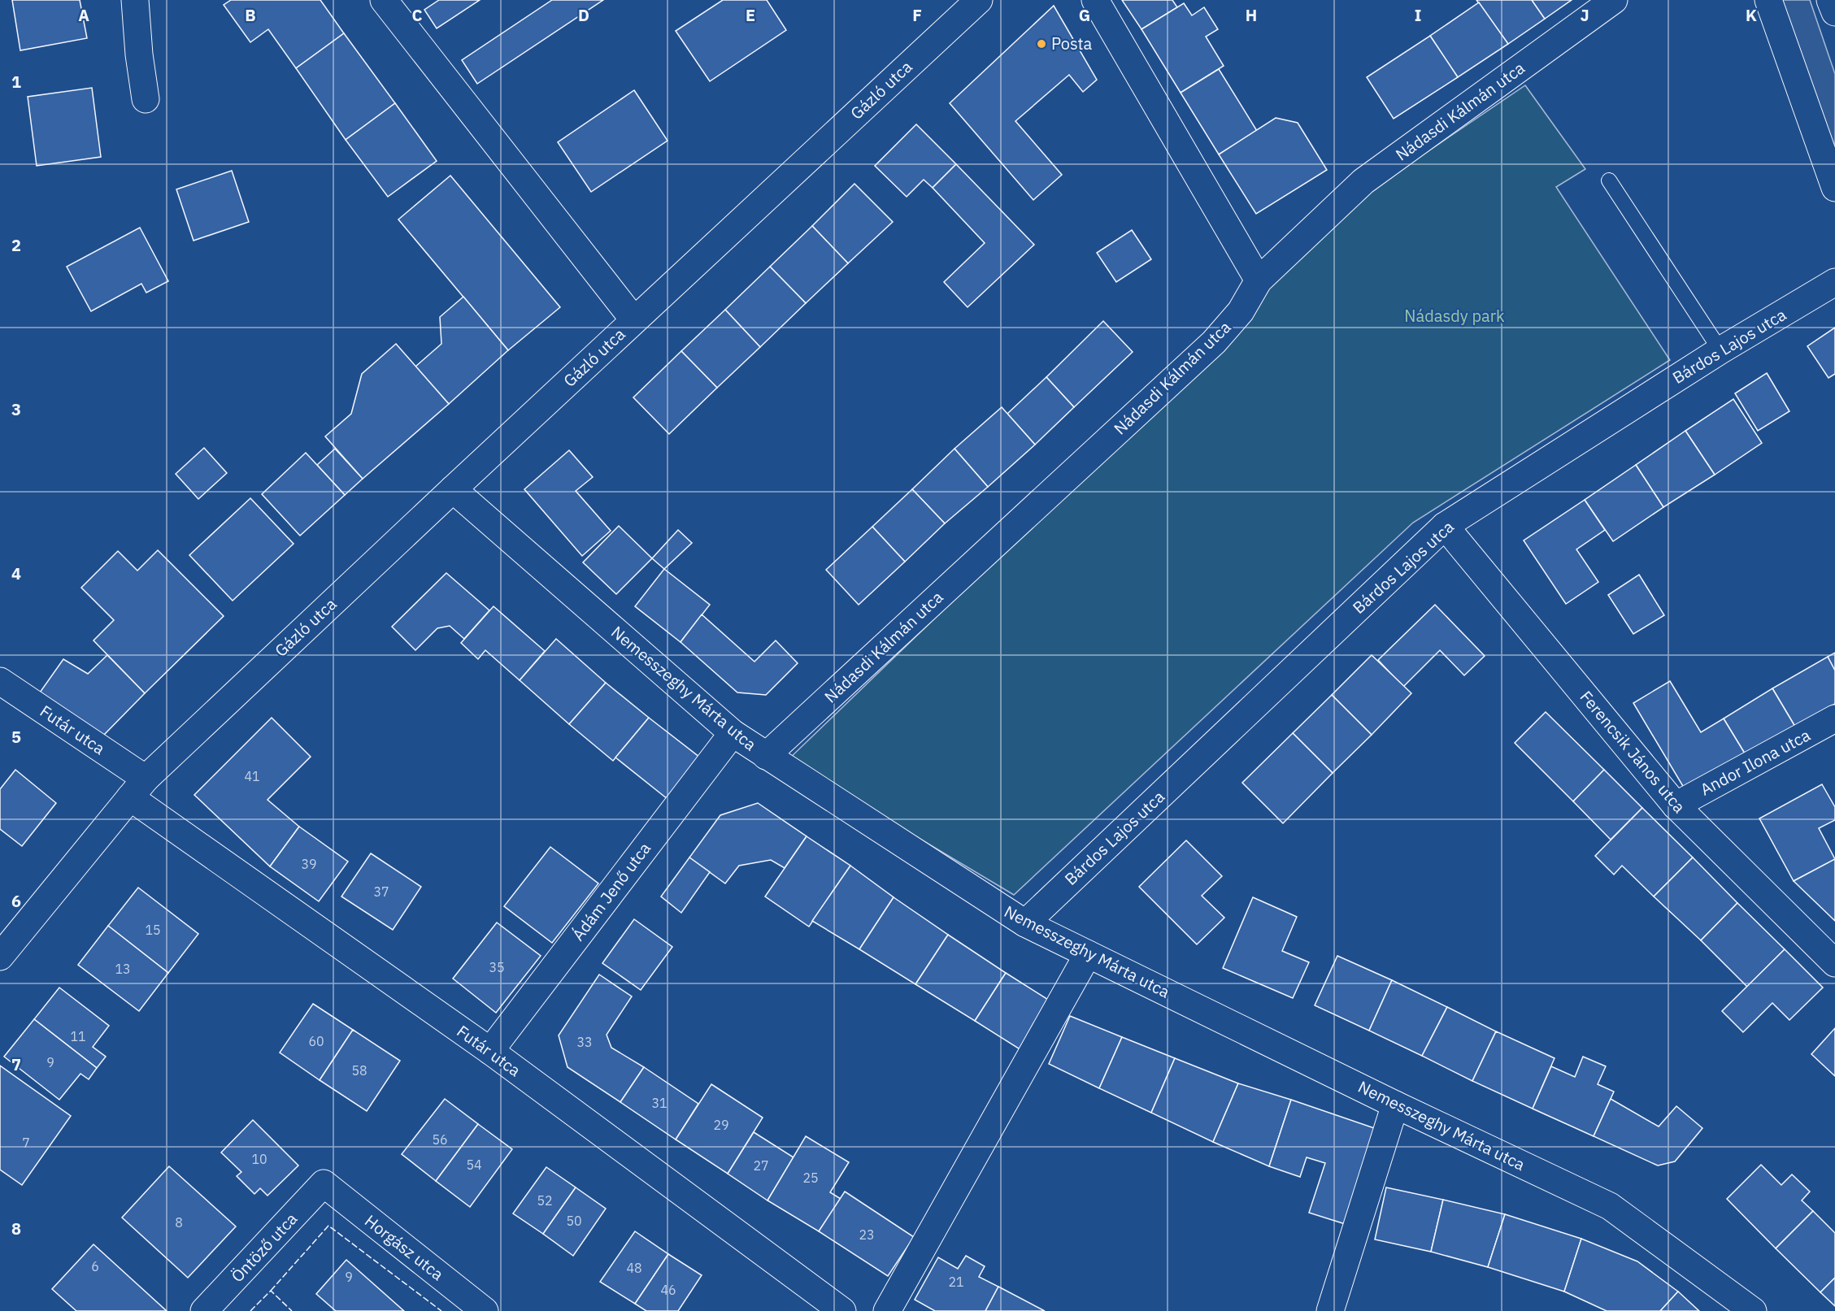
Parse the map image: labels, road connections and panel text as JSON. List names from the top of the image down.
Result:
{
  "streets": {
    "street": [
      "Gázló utca",
      "Nádasdi Kálmán utca",
      "Bárdos Lajos utca",
      "Nemesszeghy Márta utca",
      "Futár utca",
      "Ferencsik János utca",
      "Andor Ilona utca",
      "Ádám Jenő utca",
      "Öntöző utca",
      "Horgász utca"
    ]
  },
  "crossings": [
    ["Gázló utca", "Nemesszeghy Márta utca"],
    ["Gázló utca", "Futár utca"],
    ["Nádasdi Kálmán utca", "Nemesszeghy Márta utca"],
    ["Bárdos Lajos utca", "Nemesszeghy Márta utca"],
    ["Bárdos Lajos utca", "Ferencsik János utca"],
    ["Nemesszeghy Márta utca", "Ádám Jenő utca"],
    ["Futár utca", "Ádám Jenő utca"],
    ["Ferencsik János utca", "Andor Ilona utca"],
    ["Öntöző utca", "Horgász utca"]
  ],
  "parks": ["Nádasdy park"],
  "places": ["Posta"],
  "house_numbers": [
    "41",
    "39",
    "37",
    "15",
    "35",
    "13",
    "11",
    "60",
    "33",
    "9",
    "58",
    "31",
    "29",
    "56",
    "7",
    "10",
    "54",
    "27",
    "25",
    "52",
    "50",
    "8",
    "23",
    "6",
    "48",
    "9",
    "21",
    "46"
  ],
  "grid": {
    "columns": [
      "A",
      "B",
      "C",
      "D",
      "E",
      "F",
      "G",
      "H",
      "I",
      "J",
      "K"
    ],
    "rows": [
      "1",
      "2",
      "3",
      "4",
      "5",
      "6",
      "7",
      "8"
    ]
  }
}
